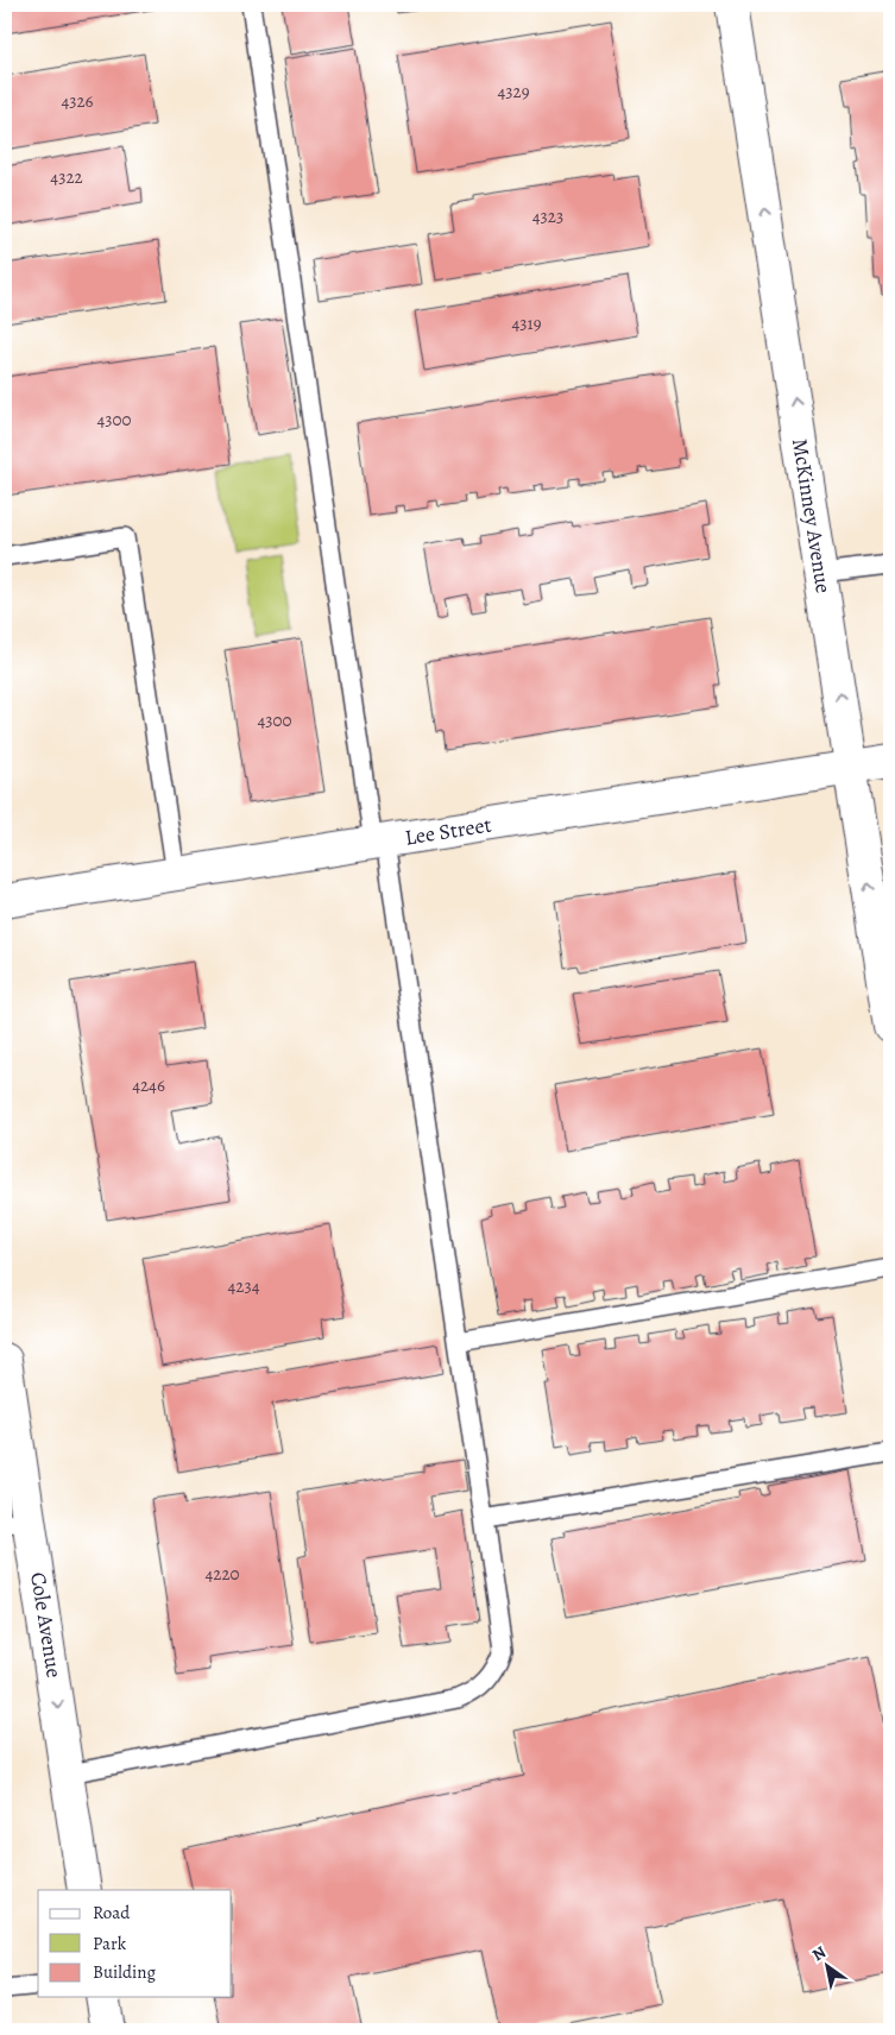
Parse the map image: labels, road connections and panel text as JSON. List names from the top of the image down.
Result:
{
  "streets": {
    "street": ["McKinney Avenue", "Lee Street", "Cole Avenue"]
  },
  "crossings": [
    ["McKinney Avenue", "Lee Street"]
  ],
  "one_way": ["McKinney Avenue", "Cole Avenue"],
  "house_numbers": [
    "4329",
    "4326",
    "4322",
    "4323",
    "4319",
    "4300",
    "4300",
    "4246",
    "4234",
    "4220"
  ],
  "legend": ["Road", "Park", "Building"],
  "north": "top left"
}
